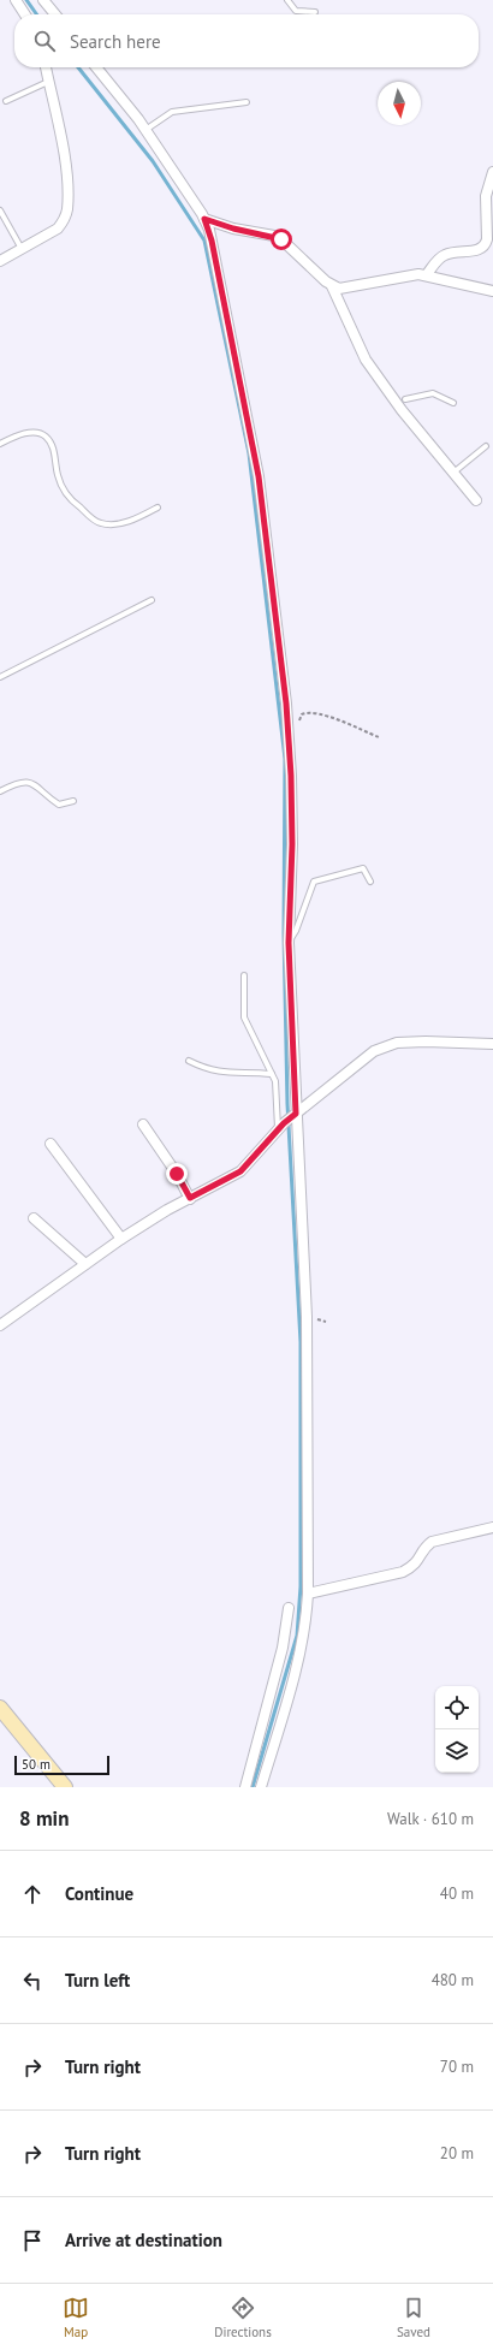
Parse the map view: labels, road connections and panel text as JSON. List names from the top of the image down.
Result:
{
  "scale_bar": "50 m",
  "north": "bottom",
  "page": {
    "search": "Search here",
    "scale": "50 m",
    "heading": ["8 min", "Walk · 610 m"],
    "list": [
      ["Continue", "40 m"],
      ["Turn left", "480 m"],
      ["Turn right", "70 m"],
      ["Turn right", "20 m"],
      "Arrive at destination"
    ],
    "nav": ["Map", "Directions", "Saved"]
  }
}
